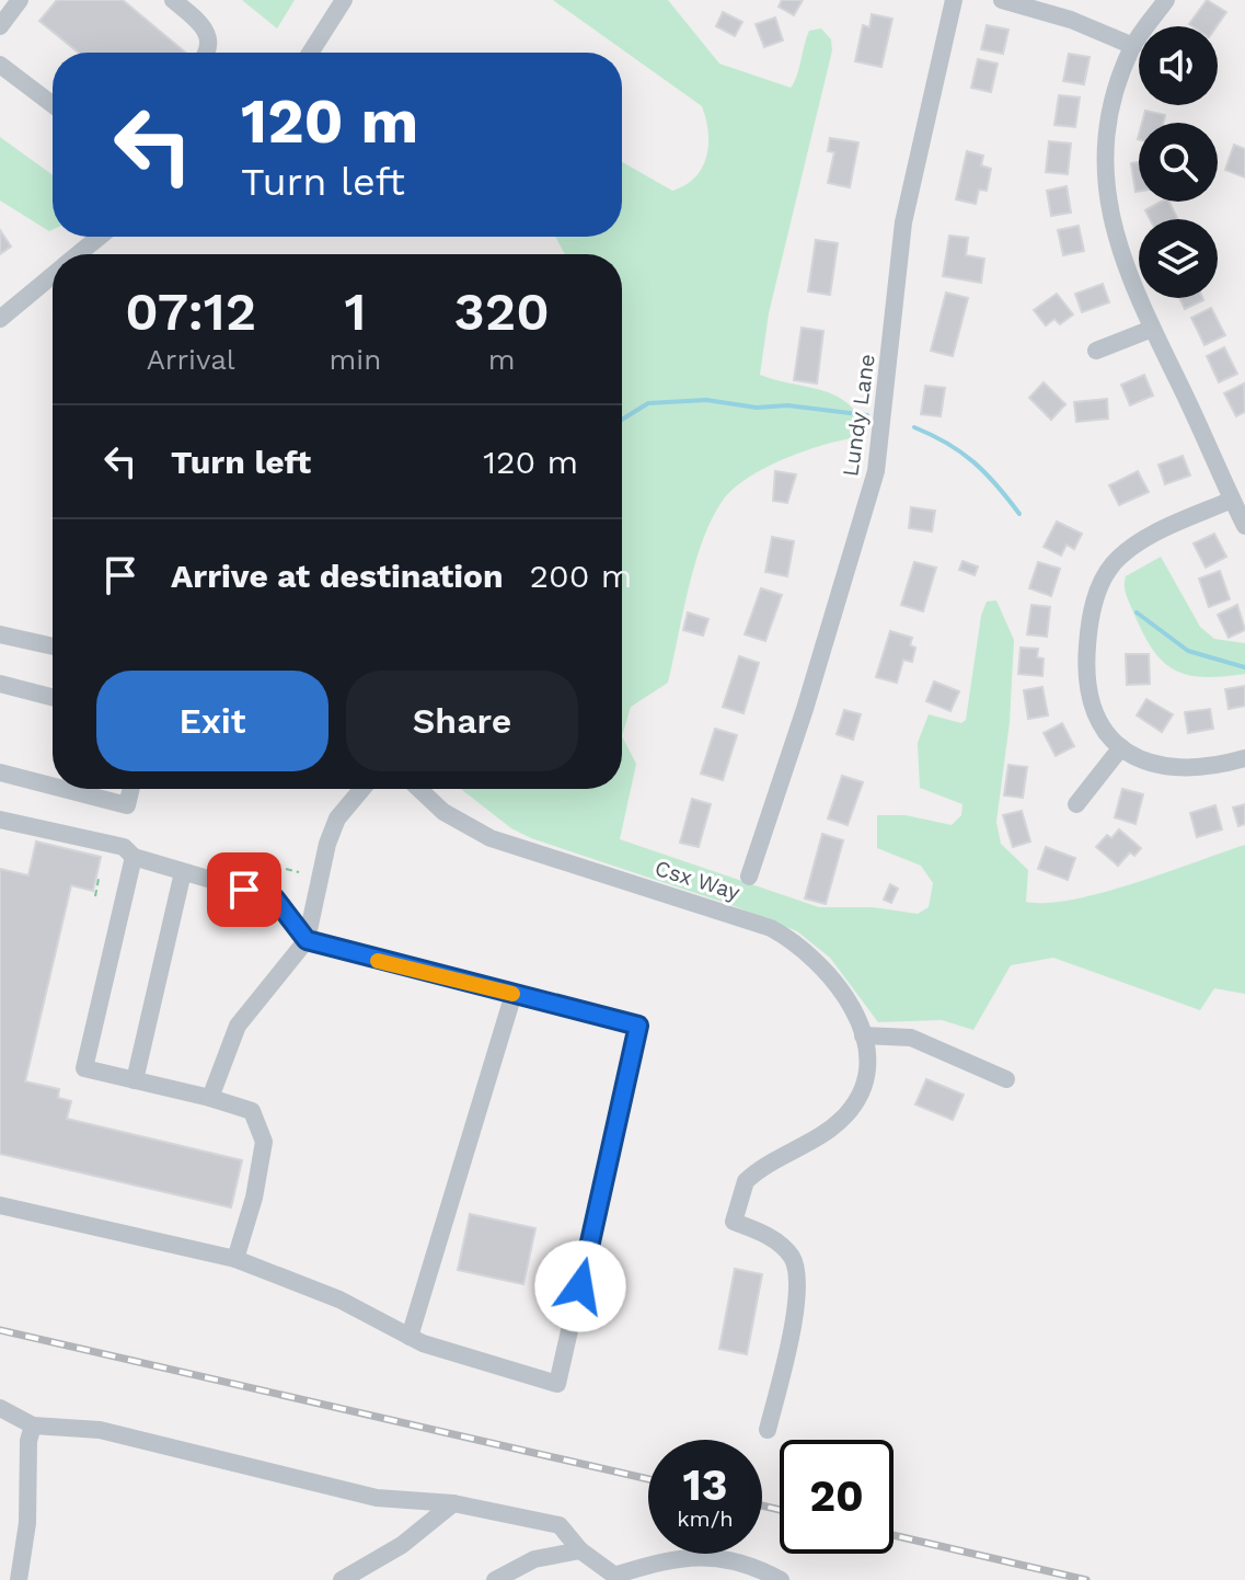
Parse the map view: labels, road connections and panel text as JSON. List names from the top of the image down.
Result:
{
  "streets": {
    "street": ["Lundy Lane", "Csx Way"]
  },
  "page": {
    "turn": ["120 m", "Turn left"],
    "eta": [
      "07:12",
      "Arrival",
      "1",
      "min",
      "320",
      "m"
    ],
    "list": [
      {
        "name": "Turn left",
        "value": "120 m"
      },
      {
        "name": "Arrive at destination",
        "value": "200 m"
      }
    ],
    "buttons": ["Exit", "Share"],
    "speed": "13 km/h",
    "limit": "20"
  }
}
